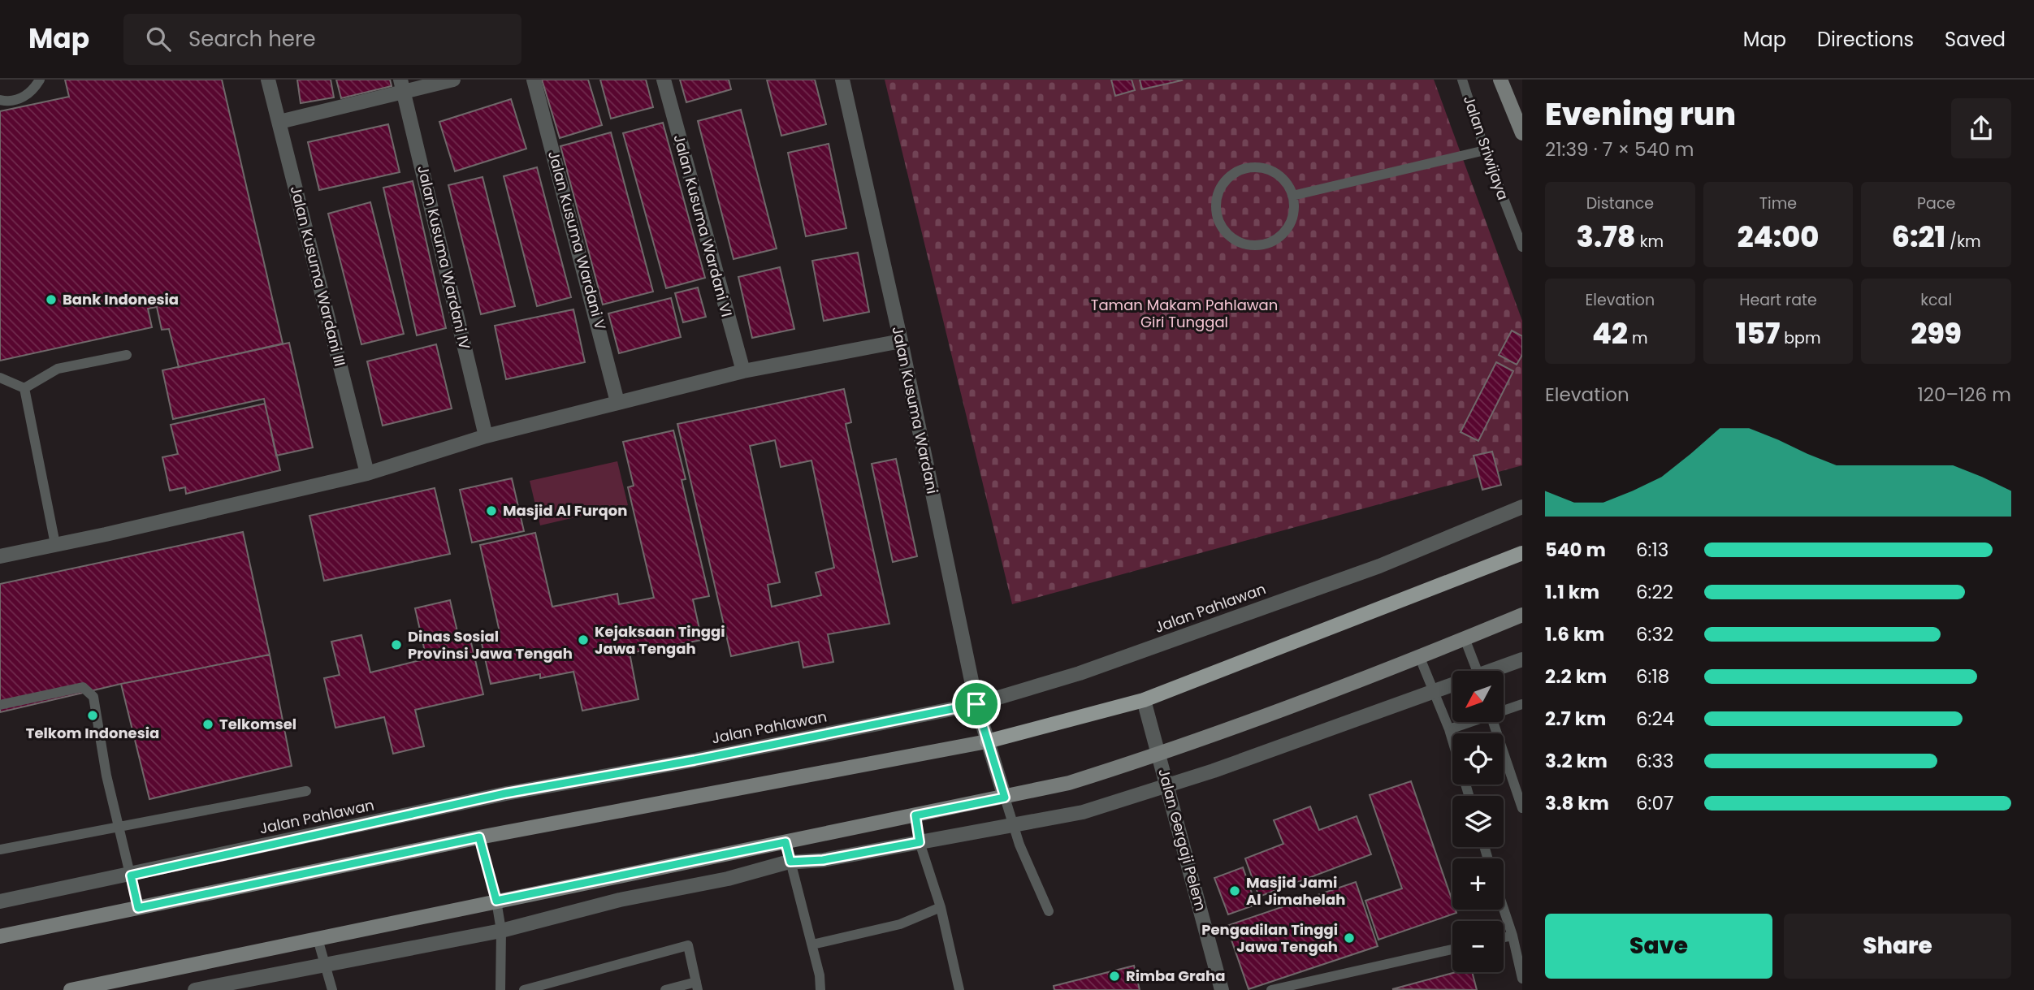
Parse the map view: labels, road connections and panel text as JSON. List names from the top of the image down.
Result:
{
  "streets": {
    "street": [
      "Jalan Kusuma Wardani VI",
      "Jalan Kusuma Wardani V",
      "Jalan Kusuma Wardani IV",
      "Jalan Kusuma Wardani III",
      "Jalan Kusuma Wardani",
      "Jalan Pahlawan",
      "Jalan Gergaji Pelem"
    ],
    "lane": ["Jalan Sriwijaya"]
  },
  "crossings": [
    ["Jalan Kusuma Wardani", "Jalan Pahlawan"]
  ],
  "parks": ["Taman Makam Pahlawan Giri Tunggal"],
  "places": [
    "Bank Indonesia",
    "Masjid Al Furqon",
    "Kejaksaan Tinggi Jawa Tengah",
    "Dinas Sosial Provinsi Jawa Tengah",
    "Telkom Indonesia",
    "Telkomsel",
    "Masjid Jami Al Jimahelah",
    "Pengadilan Tinggi Jawa Tengah",
    "Rimba Graha"
  ],
  "north": "bottom left",
  "page": {
    "header": "Map",
    "search": "Search here",
    "nav": ["Map", "Directions", "Saved"],
    "heading": ["Evening run", "21:39 · 7 × 540 m"],
    "stats": [
      ["Distance", "3.78 km"],
      ["Time", "24:00"],
      ["Pace", "6:21 /km"],
      ["Elevation", "42 m"],
      ["Heart rate", "157 bpm"],
      ["kcal", "299"]
    ],
    "chart": ["Elevation", "120–126 m"],
    "list": [
      {
        "name": "540 m",
        "note": "6:13"
      },
      {
        "name": "1.1 km",
        "note": "6:22"
      },
      {
        "name": "1.6 km",
        "note": "6:32"
      },
      {
        "name": "2.2 km",
        "note": "6:18"
      },
      {
        "name": "2.7 km",
        "note": "6:24"
      },
      {
        "name": "3.2 km",
        "note": "6:33"
      },
      {
        "name": "3.8 km",
        "note": "6:07"
      }
    ],
    "map_buttons": ["+", "−"],
    "buttons": ["Save", "Share"]
  }
}
